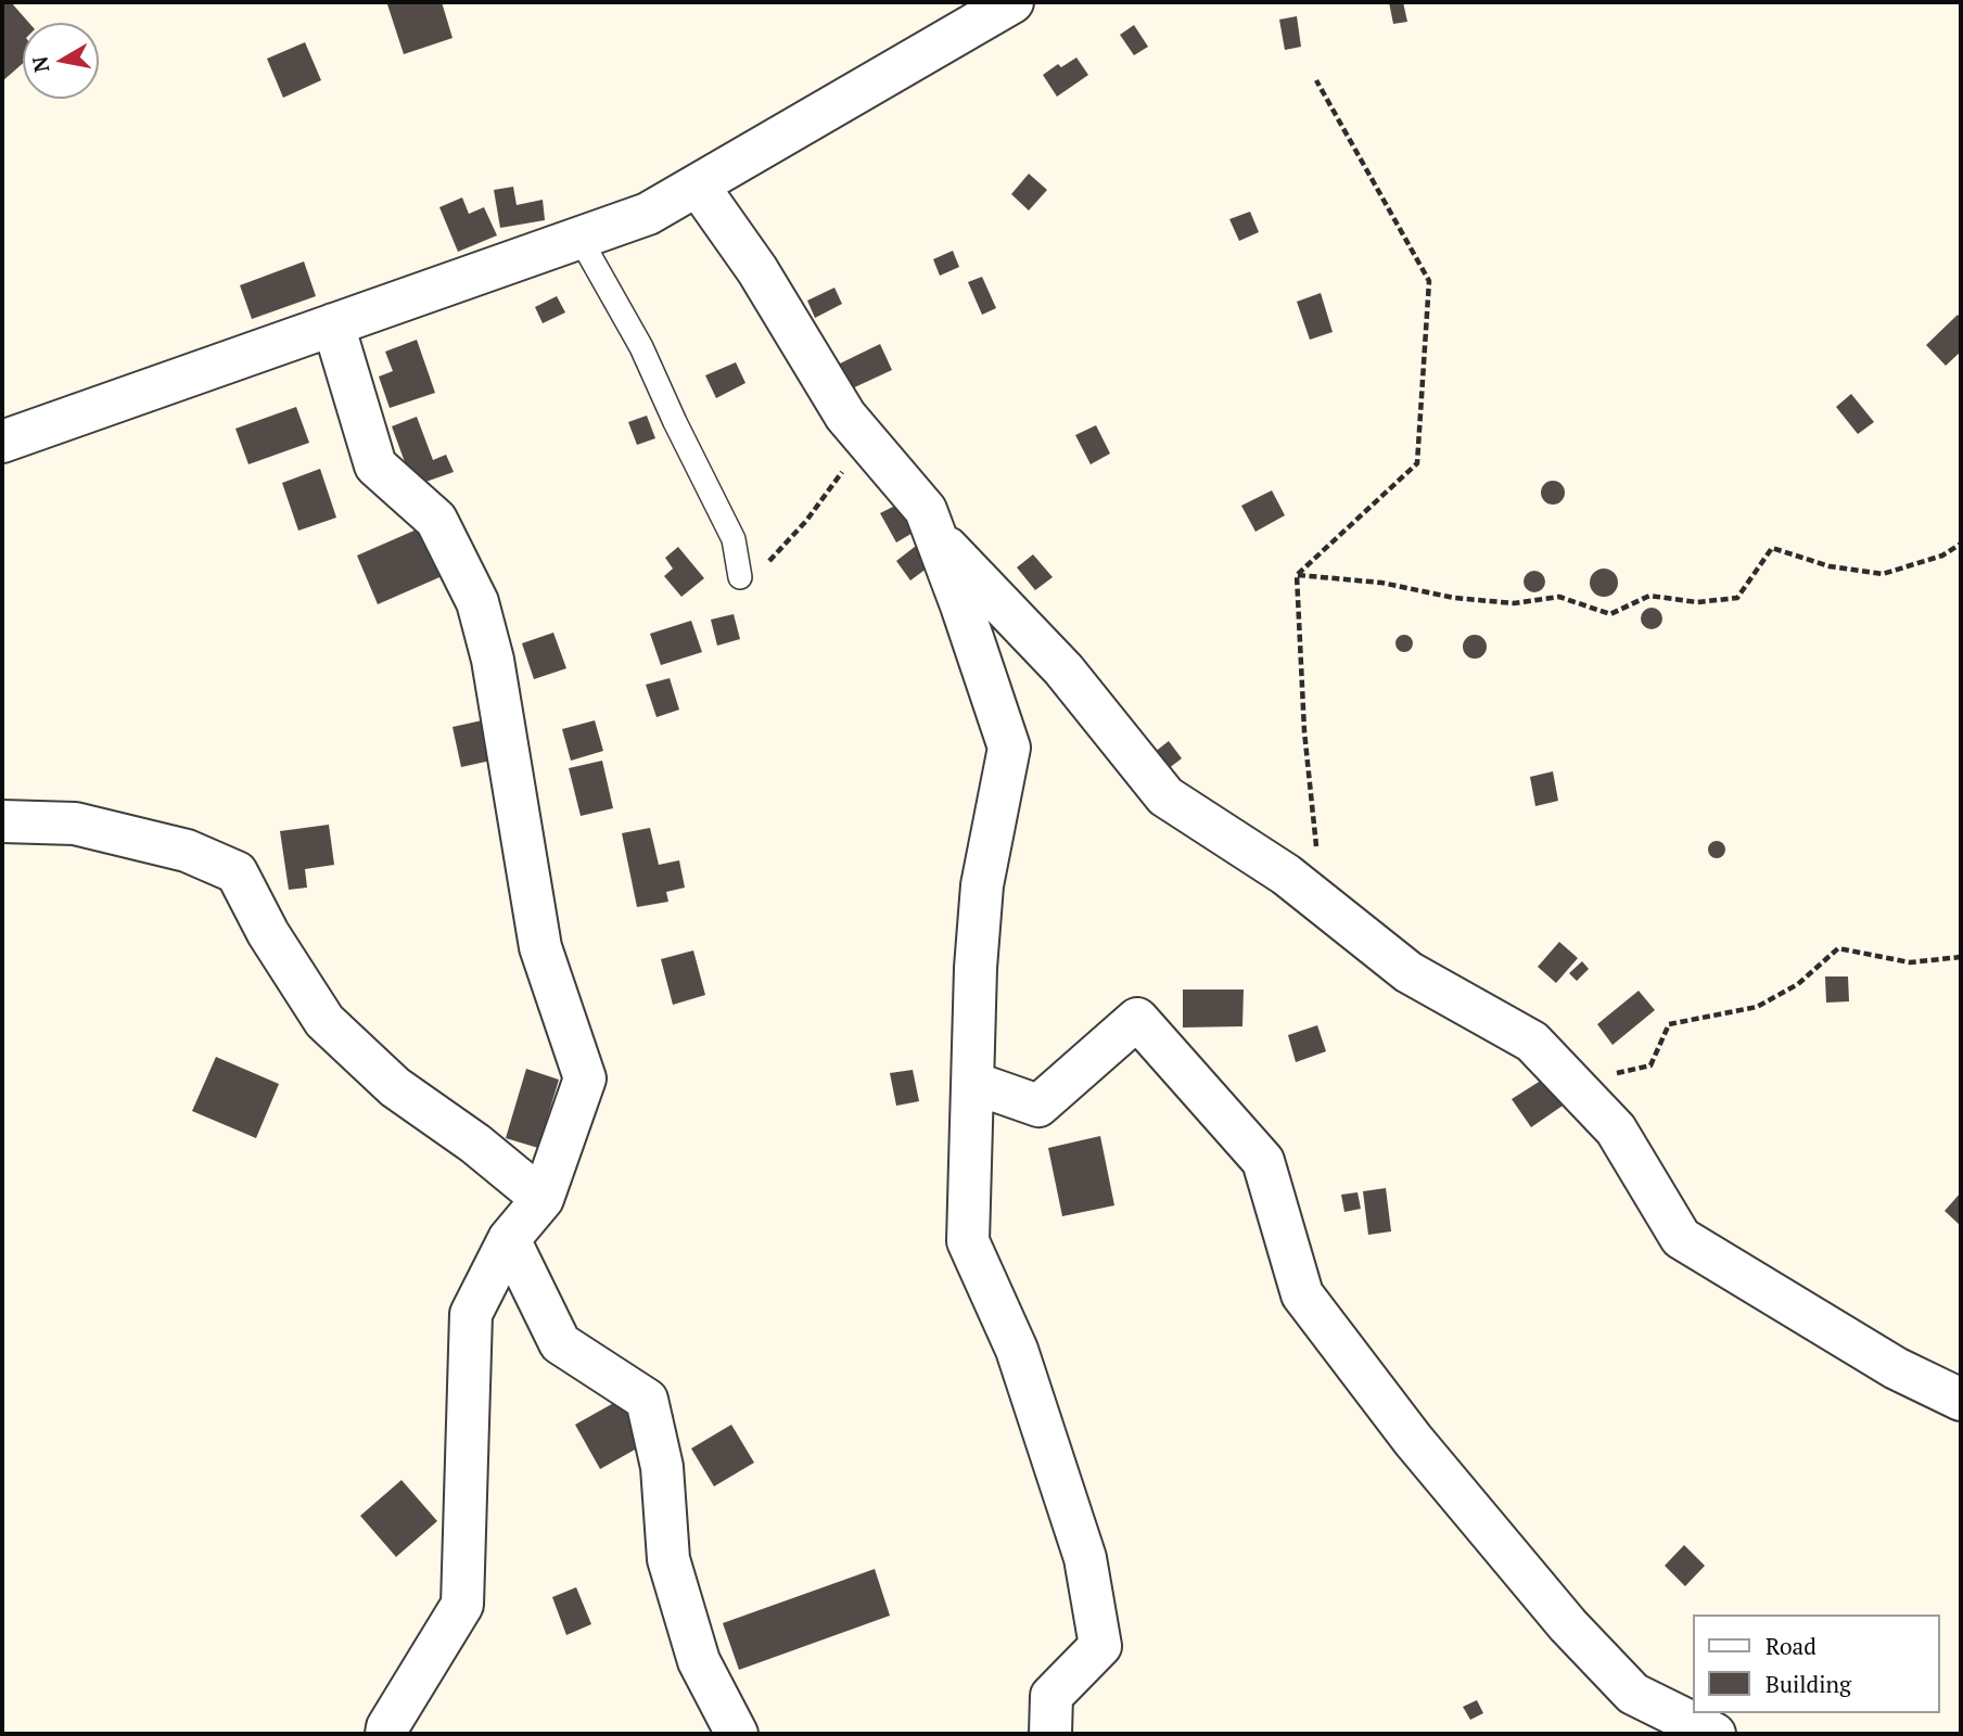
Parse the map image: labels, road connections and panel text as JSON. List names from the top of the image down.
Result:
{
  "legend": ["Road", "Building"],
  "north": "left"
}
